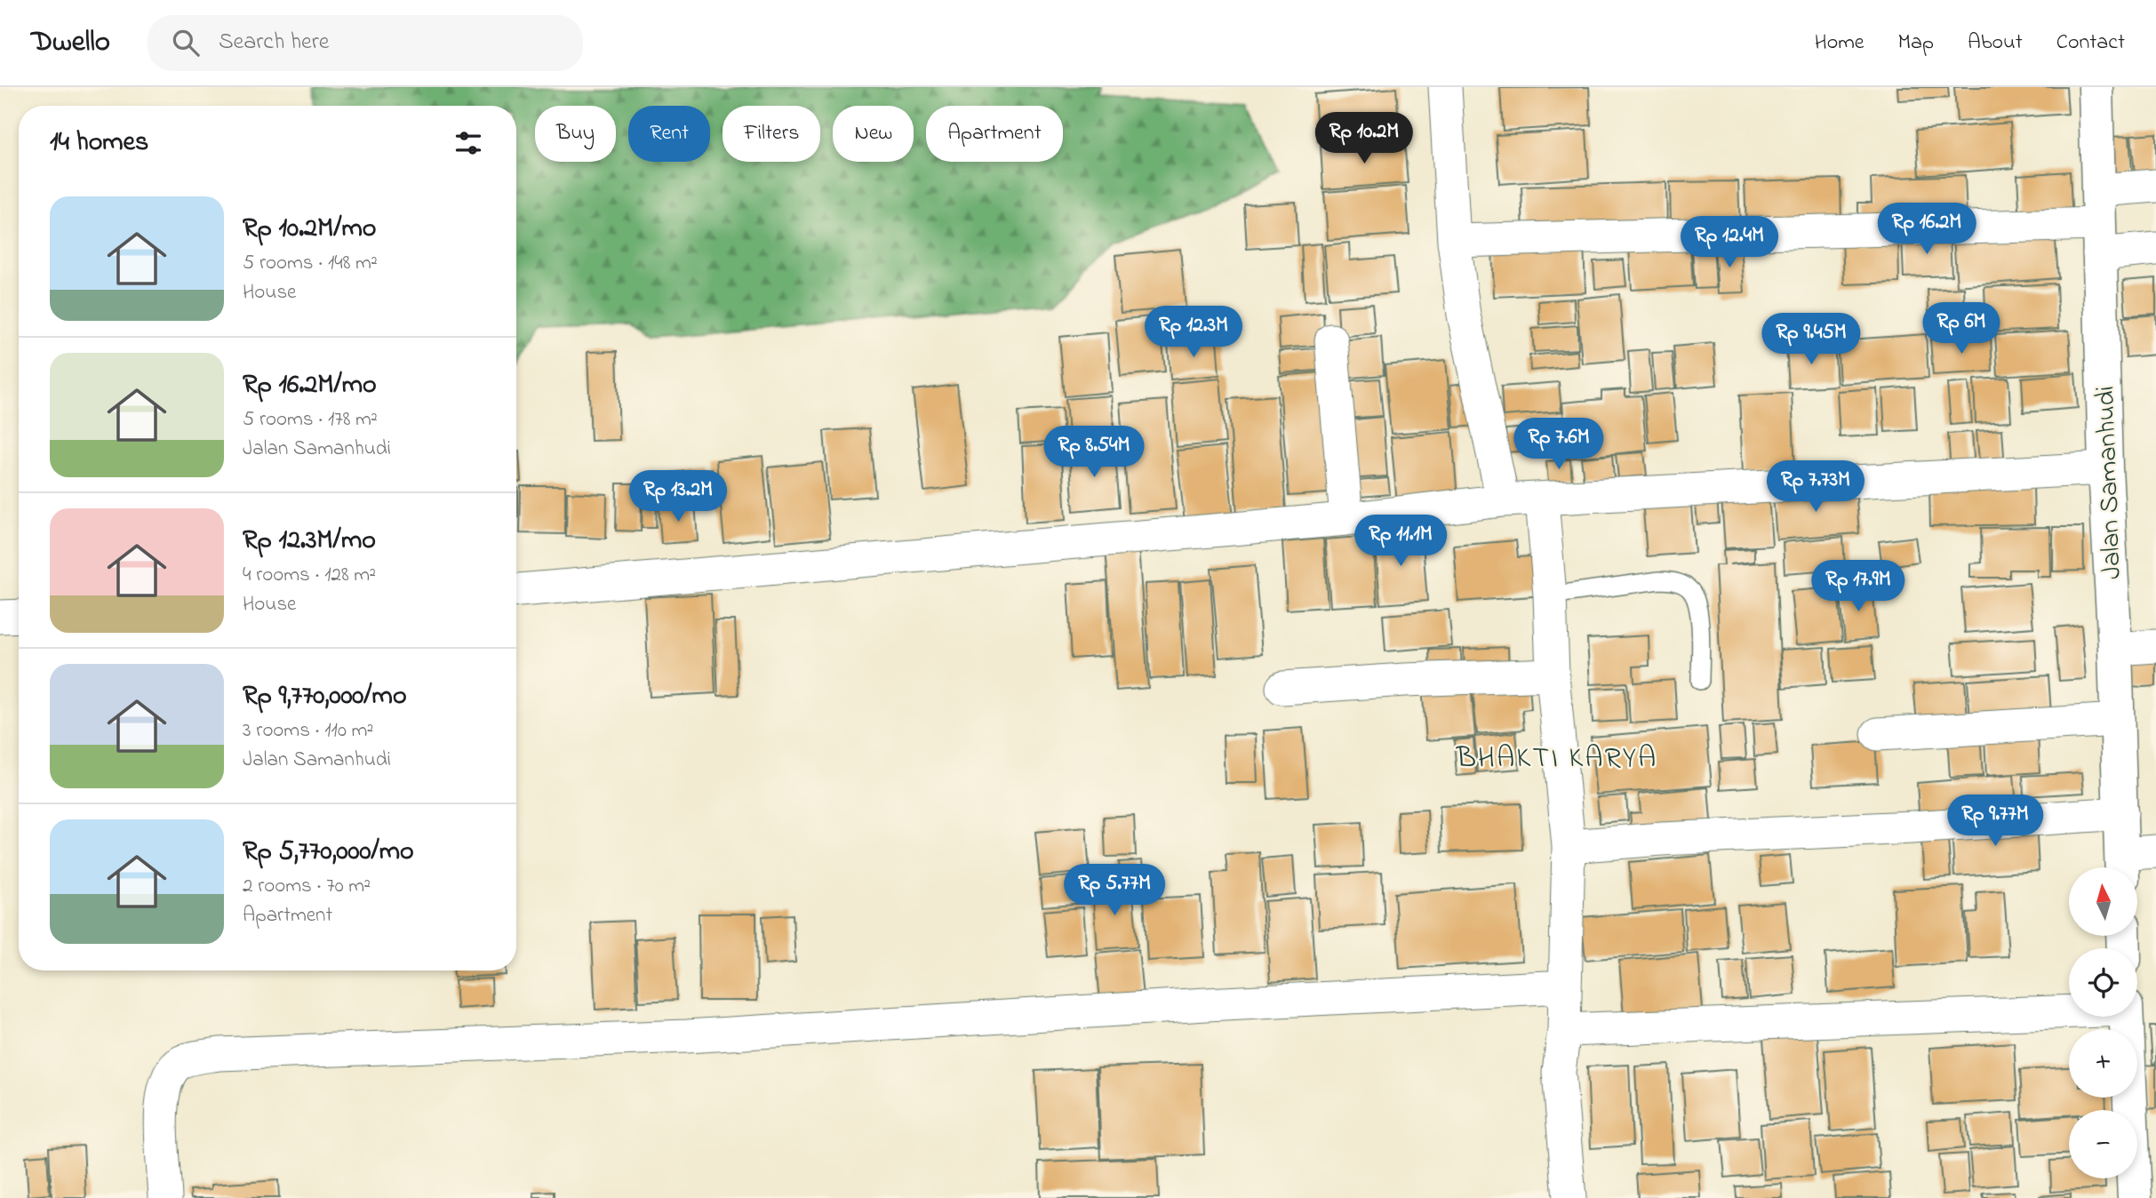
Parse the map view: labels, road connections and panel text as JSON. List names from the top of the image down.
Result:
{
  "streets": {
    "street": ["Jalan Samanhudi"]
  },
  "districts": ["BHAKTI KARYA"],
  "north": "top",
  "page": {
    "header": "Dwello",
    "search": "Search here",
    "nav": [
      "Home",
      "Map",
      "About",
      "Contact"
    ],
    "chip": [
      "Buy",
      "Rent",
      "Filters",
      "New",
      "Apartment"
    ],
    "heading": "14 homes",
    "price": [
      "Rp 10.2M",
      "Rp 16.2M",
      "Rp 12.4M",
      "Rp 6M",
      "Rp 12.3M",
      "Rp 9.45M",
      "Rp 7.6M",
      "Rp 8.54M",
      "Rp 7.73M",
      "Rp 13.2M",
      "Rp 11.1M",
      "Rp 17.9M",
      "Rp 9.77M",
      "Rp 5.77M"
    ],
    "list": [
      {
        "name": "Rp 10.2M/mo",
        "note": "5 rooms · 148 m² · House"
      },
      {
        "name": "Rp 16.2M/mo",
        "note": "5 rooms · 178 m² · Jalan Samanhudi"
      },
      {
        "name": "Rp 12.3M/mo",
        "note": "4 rooms · 128 m² · House"
      },
      {
        "name": "Rp 9,770,000/mo",
        "note": "3 rooms · 110 m² · Jalan Samanhudi"
      },
      {
        "name": "Rp 5,770,000/mo",
        "note": "2 rooms · 70 m² · Apartment"
      }
    ],
    "map_buttons": ["+", "−"]
  }
}
